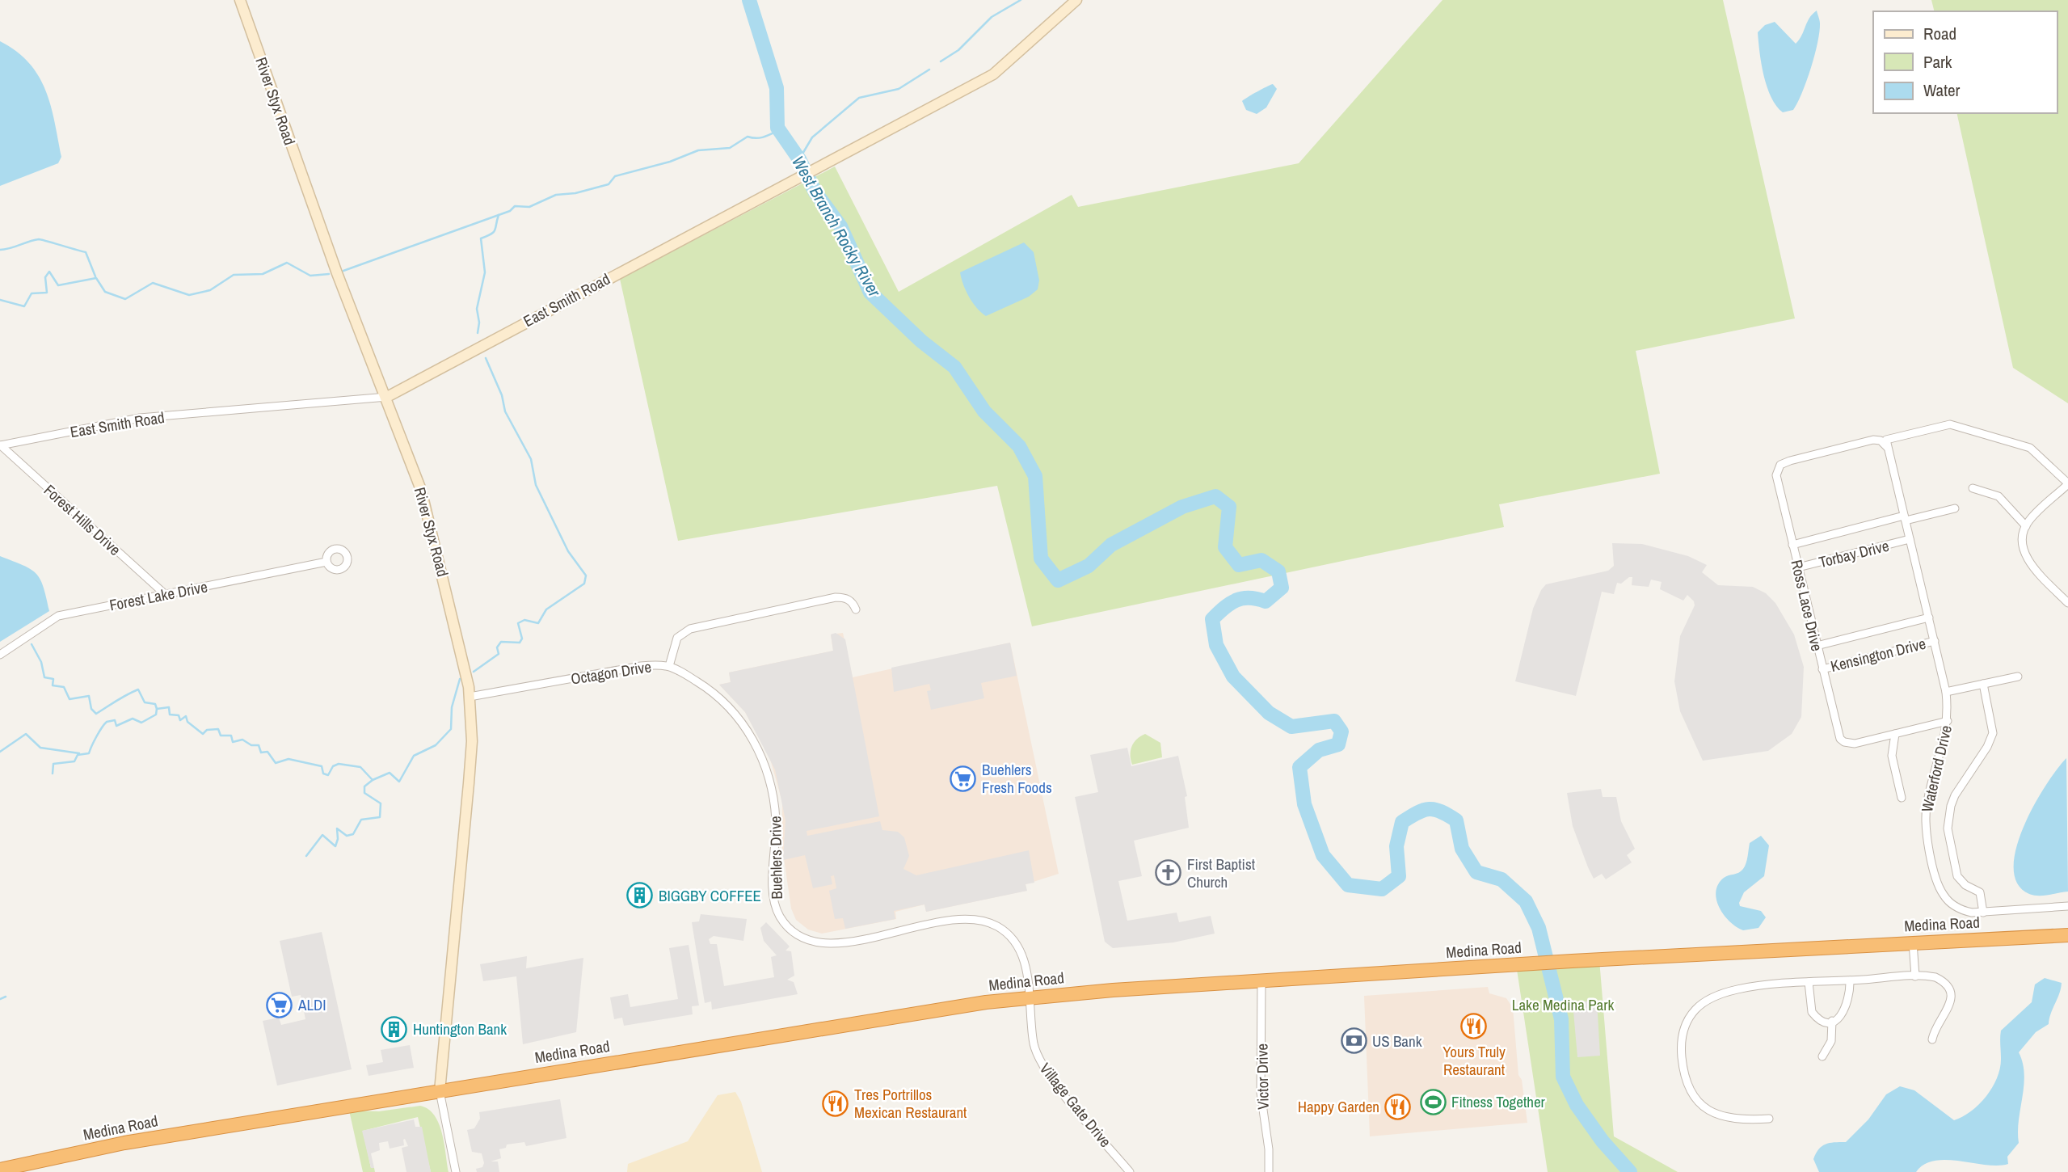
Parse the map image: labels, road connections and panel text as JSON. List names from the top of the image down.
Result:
{
  "streets": {
    "highway": ["Medina Road"],
    "street": [
      "River Styx Road",
      "East Smith Road",
      "Forest Hills Drive",
      "Torbay Drive",
      "Forest Lake Drive",
      "Ross Lace Drive",
      "Kensington Drive",
      "Octagon Drive",
      "Waterford Drive",
      "Buehlers Drive",
      "Victor Drive",
      "Village Gate Drive"
    ]
  },
  "crossings": [
    ["River Styx Road", "East Smith Road"],
    ["River Styx Road", "Octagon Drive"],
    ["River Styx Road", "Medina Road"],
    ["East Smith Road", "Forest Hills Drive"],
    ["Forest Hills Drive", "Forest Lake Drive"],
    ["Torbay Drive", "Ross Lace Drive"],
    ["Torbay Drive", "Waterford Drive"],
    ["Ross Lace Drive", "Kensington Drive"],
    ["Ross Lace Drive", "Waterford Drive"],
    ["Kensington Drive", "Waterford Drive"],
    ["Octagon Drive", "Buehlers Drive"],
    ["Buehlers Drive", "Medina Road"],
    ["Buehlers Drive", "Village Gate Drive"],
    ["Medina Road", "Victor Drive"],
    ["Medina Road", "Village Gate Drive"]
  ],
  "water": ["West Branch Rocky River"],
  "parks": ["Lake Medina Park"],
  "places": {
    "supermarket": ["Buehlers Fresh Foods", "ALDI"],
    "church": ["First Baptist Church"],
    "building": ["BIGGBY COFFEE", "Huntington Bank"],
    "restaurant": ["Yours Truly Restaurant", "Tres Portrillos Mexican Restaurant", "Happy Garden"],
    "bank": ["US Bank"],
    "sports": ["Fitness Together"]
  },
  "legend": ["Road", "Park", "Water"]
}
